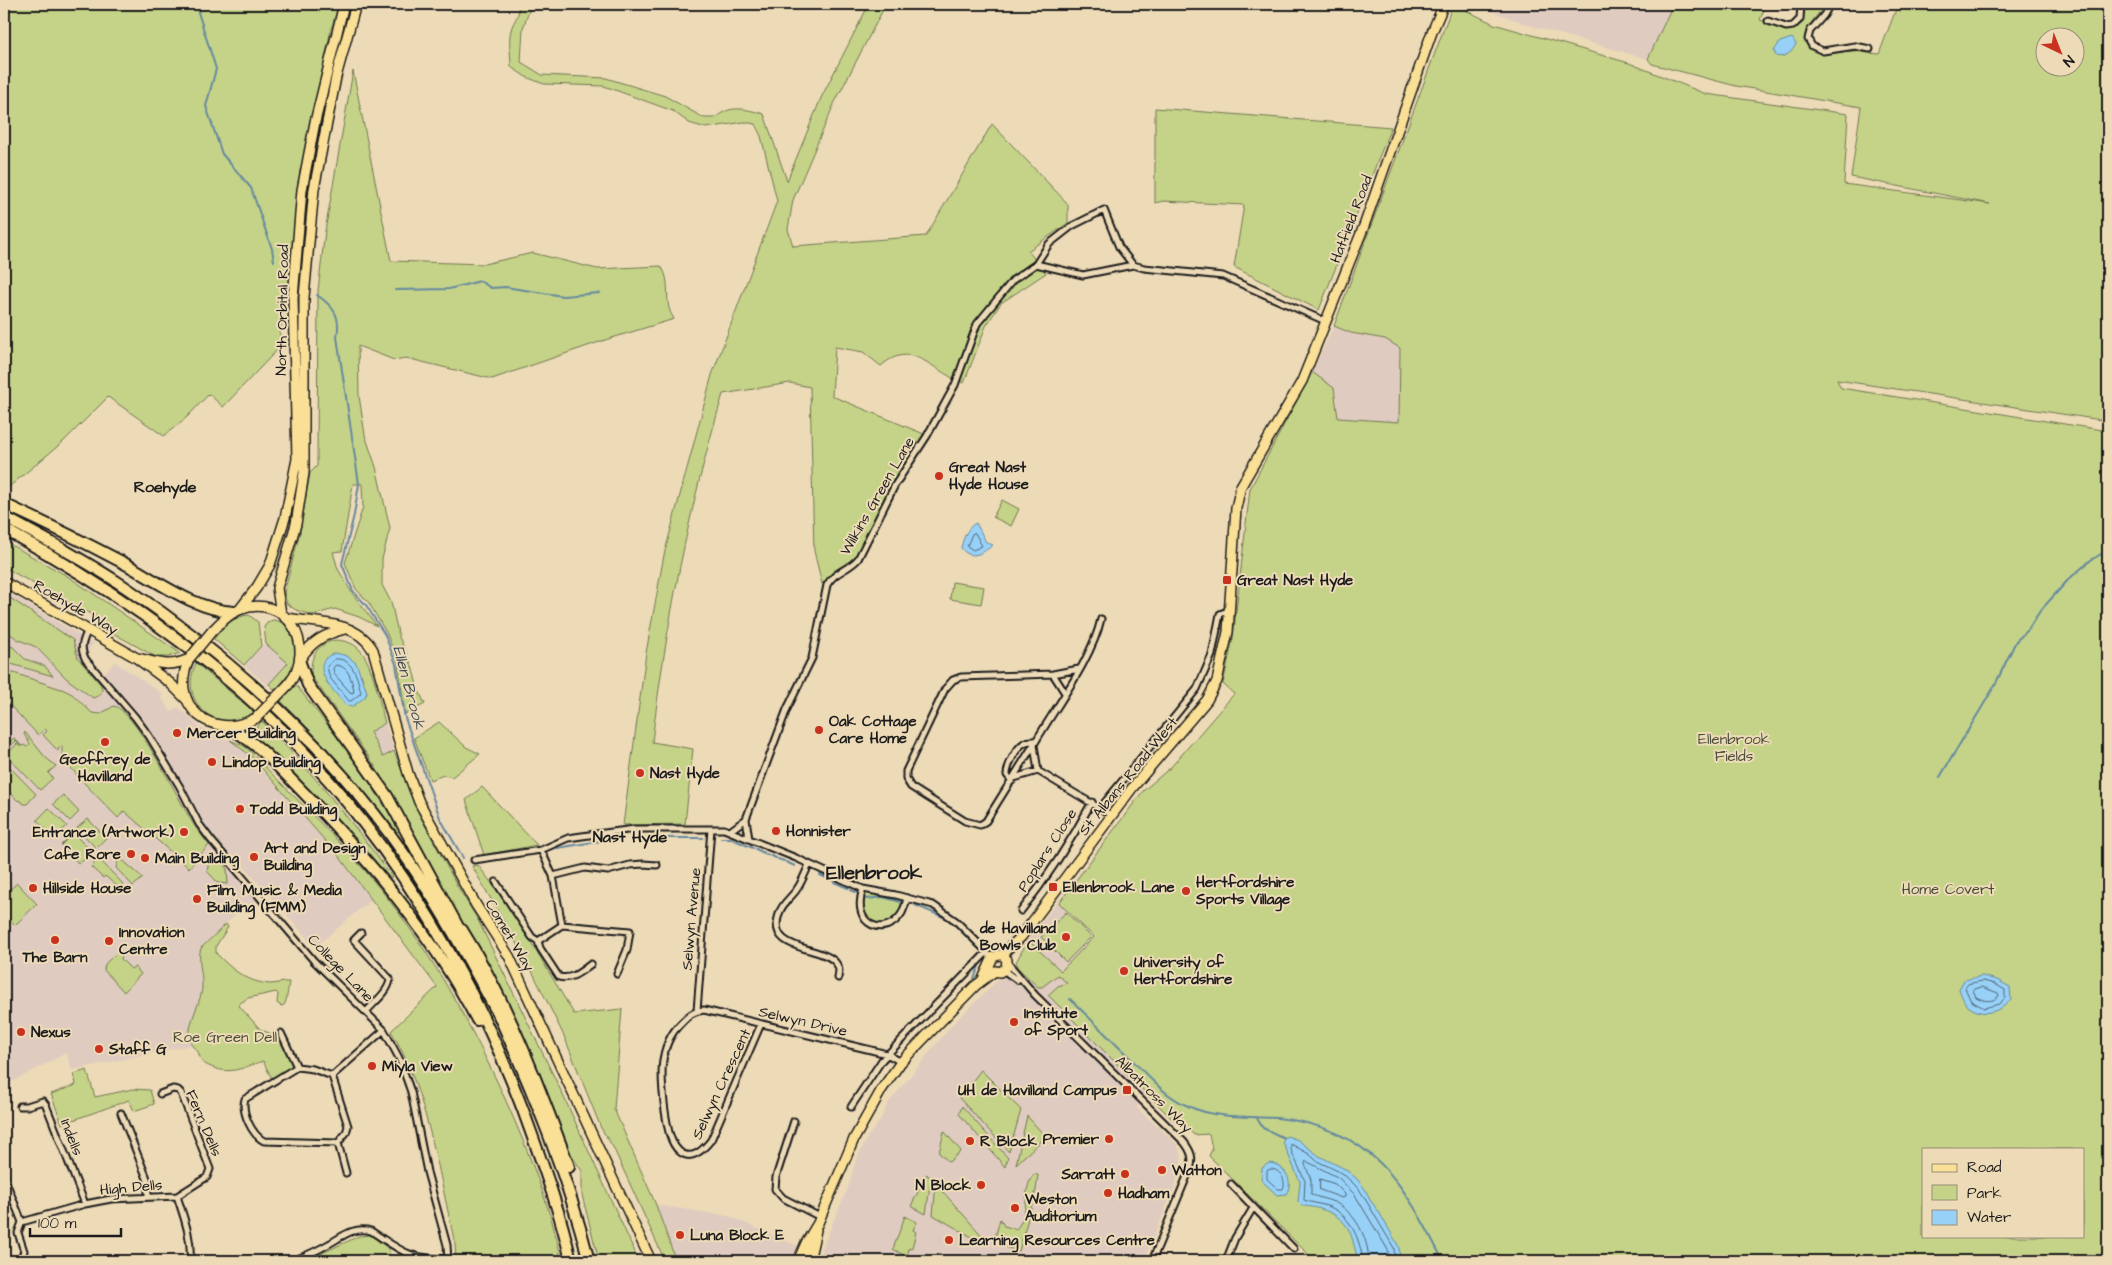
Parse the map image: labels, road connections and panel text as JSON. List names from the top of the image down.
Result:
{
  "streets": {
    "main road": [
      "Hatfield Road",
      "North Orbital Road",
      "Roehyde Way",
      "St Albans Road West",
      "Comet Way"
    ],
    "street": [
      "Wilkins Green Lane",
      "Poplars Close",
      "Selwyn Avenue",
      "College Lane",
      "Selwyn Drive",
      "Selwyn Crescent",
      "Albatross Way",
      "Fern Dells",
      "Indells",
      "High Dells"
    ]
  },
  "crossings": [
    ["Hatfield Road", "St Albans Road West"],
    ["North Orbital Road", "Roehyde Way"],
    ["North Orbital Road", "Comet Way"],
    ["Roehyde Way", "Comet Way"],
    ["Roehyde Way", "College Lane"],
    ["St Albans Road West", "Selwyn Drive"],
    ["St Albans Road West", "Albatross Way"],
    ["Selwyn Avenue", "Selwyn Drive"],
    ["Selwyn Avenue", "Selwyn Crescent"],
    ["Selwyn Drive", "Selwyn Crescent"],
    ["Fern Dells", "High Dells"],
    ["Indells", "High Dells"]
  ],
  "districts": ["Roehyde", "Nast Hyde", "Ellenbrook"],
  "water": ["Ellen Brook"],
  "parks": ["Ellenbrook Fields", "Home Covert", "Roe Green Dell"],
  "places": {
    "other": [
      "Great Nast Hyde House",
      "Oak Cottage Care Home",
      "Mercer Building",
      "Geoffrey de Havilland",
      "Lindop Building",
      "Nast Hyde",
      "Todd Building",
      "Honnister",
      "Entrance (Artwork)",
      "Cafe Rore",
      "Art and Design Building",
      "Main Building",
      "Hillside House",
      "Hertfordshire Sports Village",
      "Film, Music & Media Building (FMM)",
      "de Havilland Bowls Club",
      "The Barn",
      "Innovation Centre",
      "University of Hertfordshire",
      "Institute of Sport",
      "Nexus",
      "Staff G",
      "Miyla View",
      "Premier",
      "R Block",
      "Watton",
      "Sarratt",
      "N Block",
      "Hadham",
      "Weston Auditorium",
      "Luna Block E",
      "Learning Resources Centre"
    ],
    "transit": ["Great Nast Hyde", "Ellenbrook Lane", "UH de Havilland Campus"]
  },
  "legend": ["Road", "Park", "Water"],
  "scale_bar": "100 m",
  "north": "bottom right"
}
